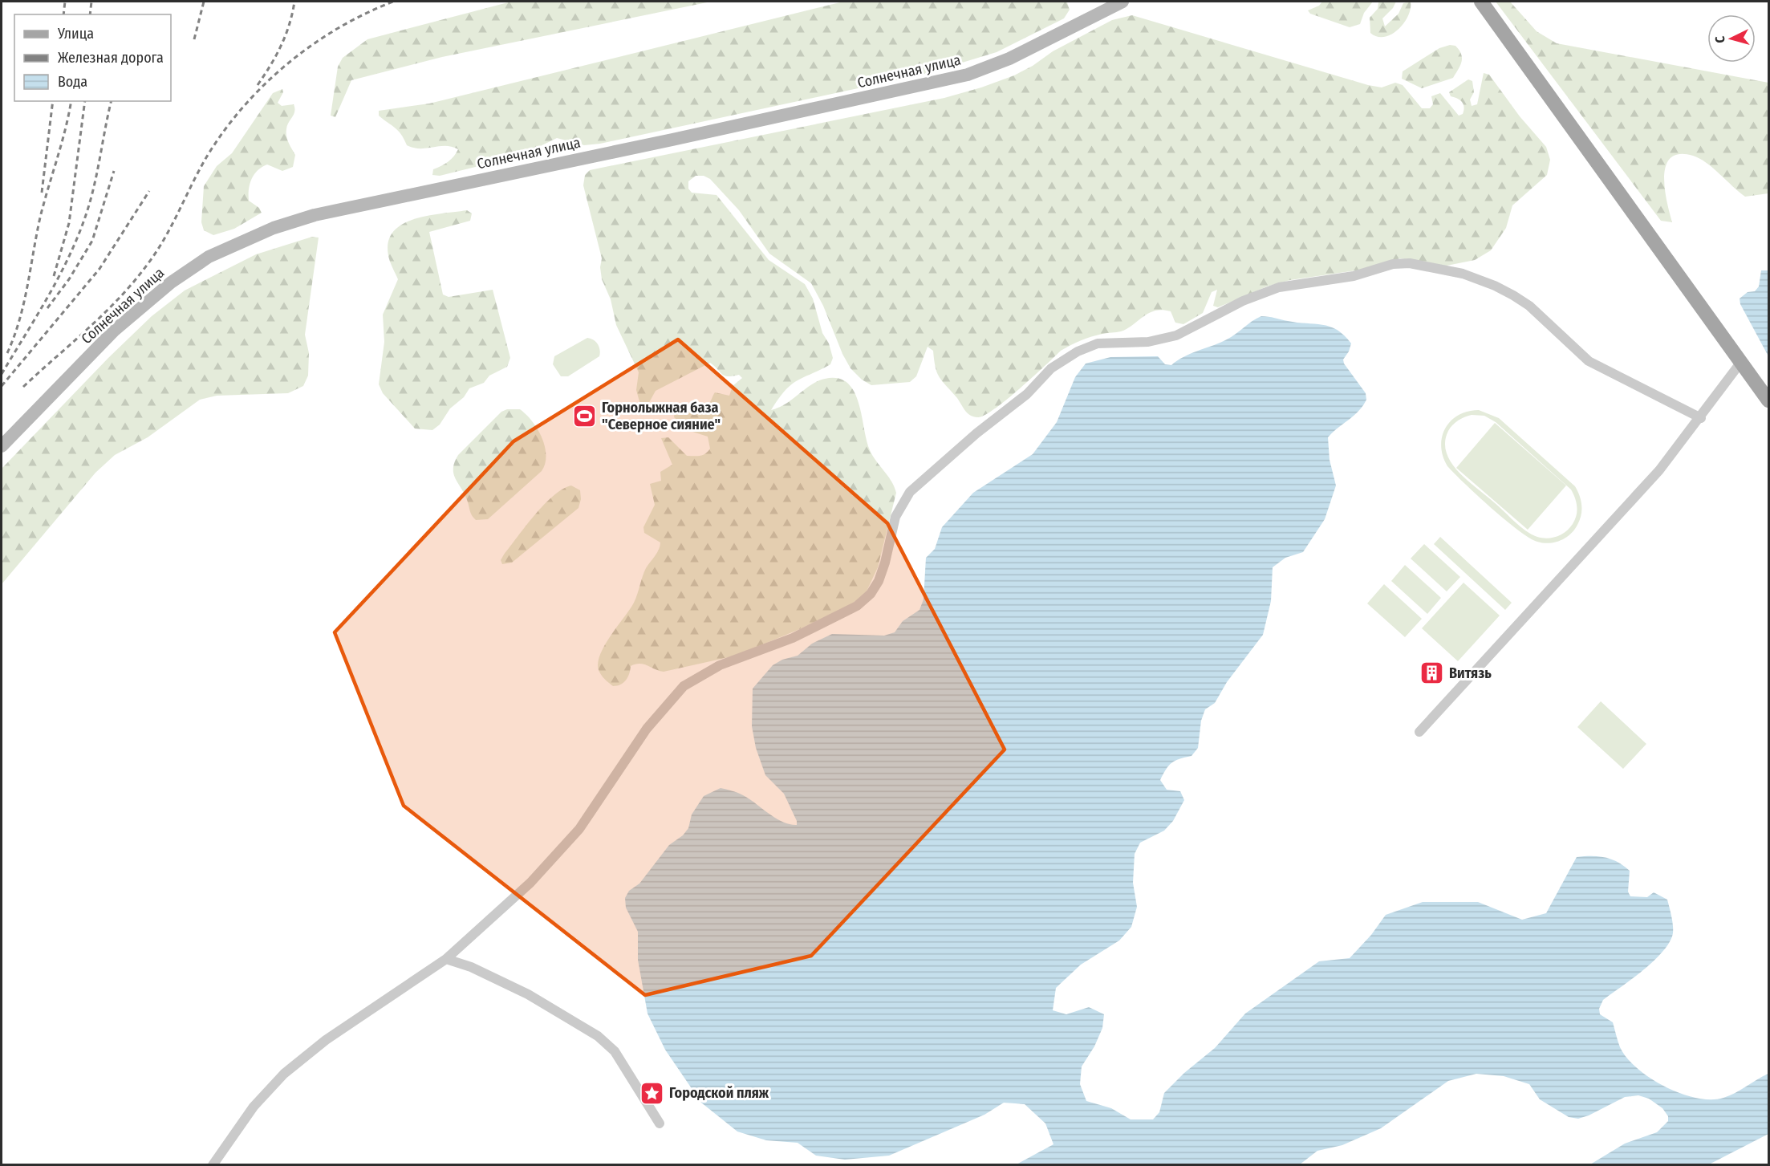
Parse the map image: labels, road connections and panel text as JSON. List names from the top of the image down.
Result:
{
  "streets": {
    "street": ["Солнечная улица"]
  },
  "places": {
    "sports": ["Горнолыжная база \"Северное сияние\""],
    "building": ["Витязь"],
    "place": ["Городской пляж"]
  },
  "legend": ["Улица", "Железная дорога", "Вода"],
  "north": "left"
}
